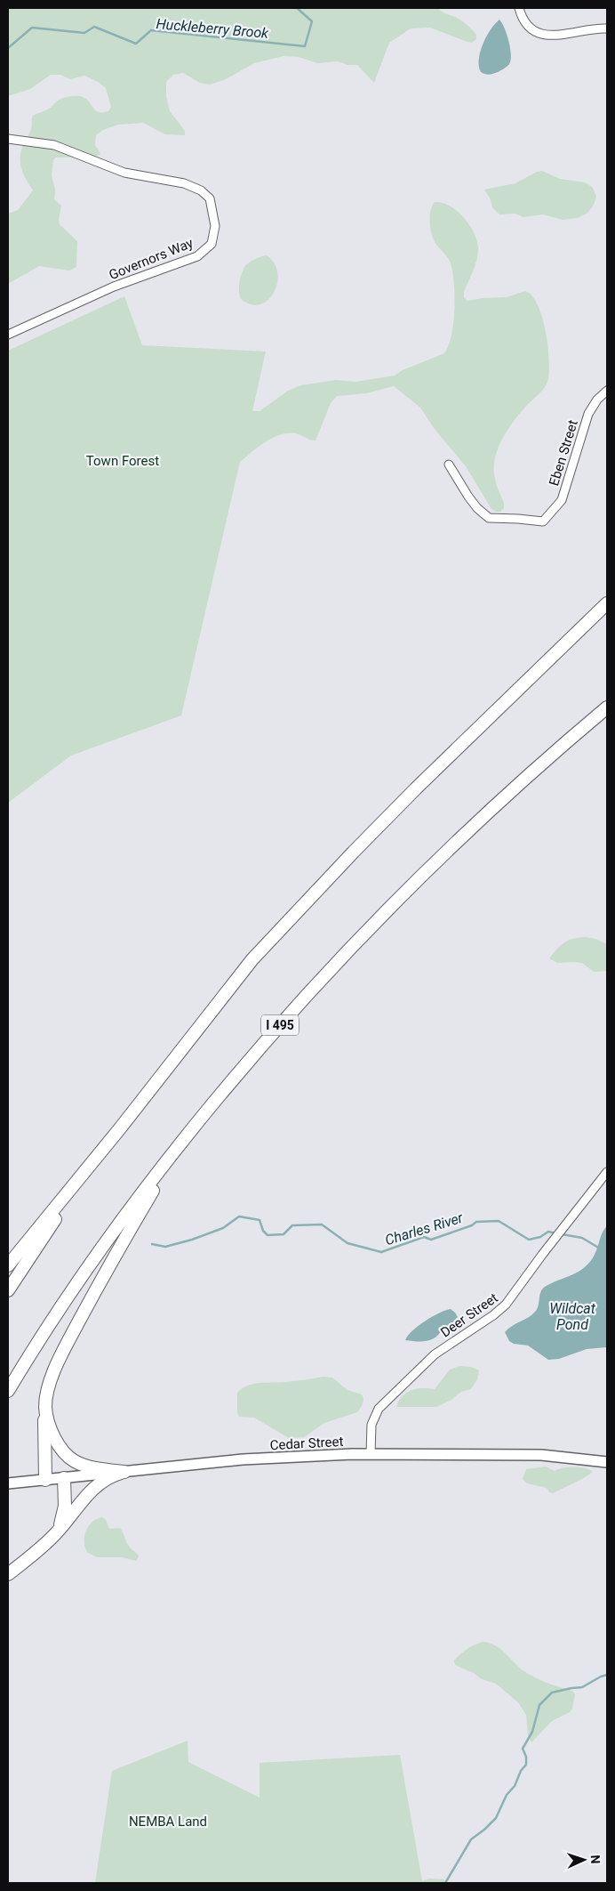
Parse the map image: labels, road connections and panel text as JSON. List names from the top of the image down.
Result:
{
  "streets": {
    "highway": ["I 495"],
    "main road": ["Cedar Street"],
    "street": ["Governors Way", "Eben Street", "Deer Street"]
  },
  "crossings": [
    ["Deer Street", "Cedar Street"]
  ],
  "water": ["Huckleberry Brook", "Charles River", "Wildcat Pond"],
  "parks": ["Town Forest", "NEMBA Land"],
  "north": "right"
}
